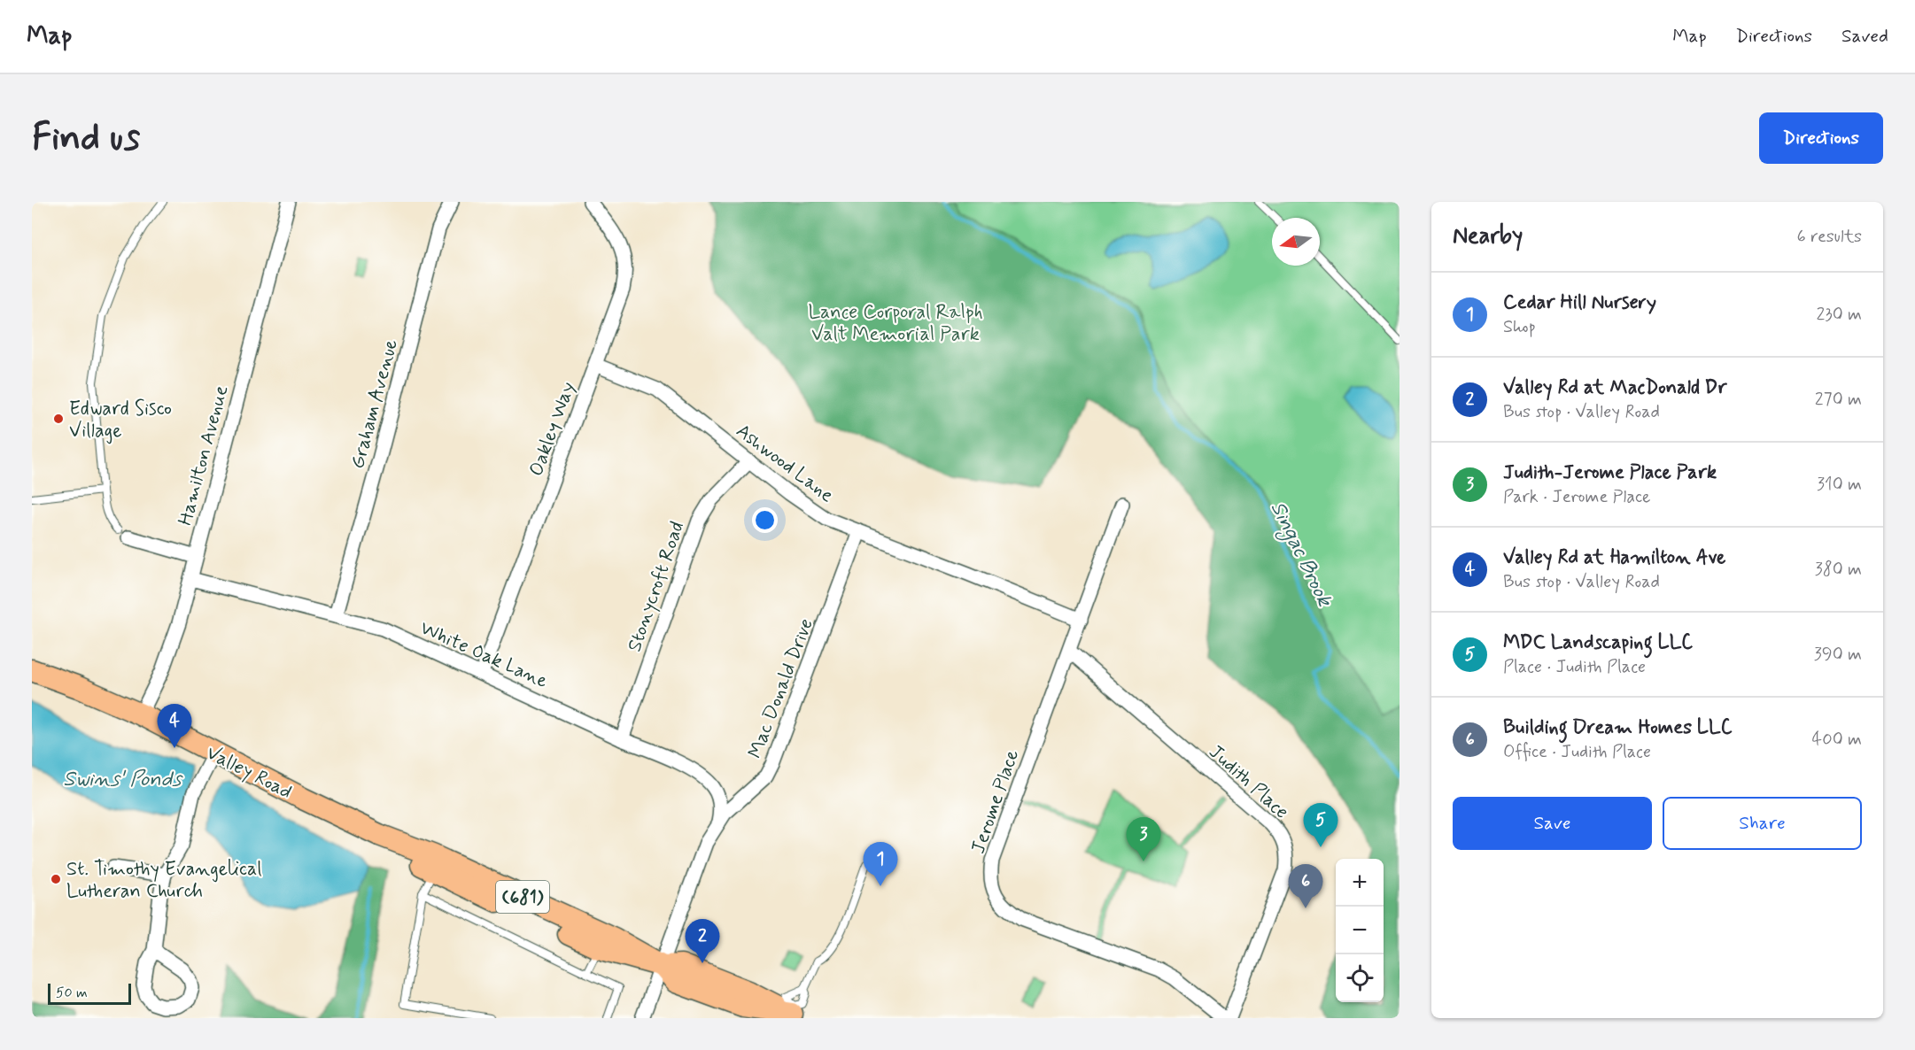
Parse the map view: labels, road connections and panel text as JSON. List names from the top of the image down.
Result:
{
  "streets": {
    "main road": ["Valley Road", "(681)"],
    "street": [
      "Graham Avenue",
      "Oakley Way",
      "Hamilton Avenue",
      "Ashwood Lane",
      "Stonycroft Road",
      "White Oak Lane",
      "Mac Donald Drive",
      "Judith Place",
      "Jerome Place"
    ]
  },
  "crossings": [
    ["Graham Avenue", "White Oak Lane"],
    ["Oakley Way", "Ashwood Lane"],
    ["Oakley Way", "White Oak Lane"],
    ["Hamilton Avenue", "White Oak Lane"],
    ["Hamilton Avenue", "Valley Road"],
    ["Ashwood Lane", "Stonycroft Road"],
    ["Ashwood Lane", "Mac Donald Drive"],
    ["Ashwood Lane", "Jerome Place"],
    ["Stonycroft Road", "White Oak Lane"],
    ["White Oak Lane", "Mac Donald Drive"],
    ["Mac Donald Drive", "Valley Road"],
    ["Judith Place", "Jerome Place"]
  ],
  "water": ["Singac Brook", "Swins' Ponds"],
  "parks": ["Lance Corporal Ralph Valt Memorial Park"],
  "places": ["Edward Sisco Village", "St. Timothy Evangelical Lutheran Church"],
  "scale_bar": "50 m",
  "north": "left",
  "page": {
    "header": "Map",
    "nav": ["Map", "Directions", "Saved"],
    "buttons": [
      "Directions",
      ["Save", "Share"]
    ],
    "title": "Find us",
    "heading": ["Nearby", "6 results"],
    "list": [
      {
        "mark": "1",
        "name": "Cedar Hill Nursery",
        "note": "Shop",
        "value": "230 m"
      },
      {
        "mark": "2",
        "name": "Valley Rd at MacDonald Dr",
        "note": "Bus stop · Valley Road",
        "value": "270 m"
      },
      {
        "mark": "3",
        "name": "Judith-Jerome Place Park",
        "note": "Park · Jerome Place",
        "value": "310 m"
      },
      {
        "mark": "4",
        "name": "Valley Rd at Hamilton Ave",
        "note": "Bus stop · Valley Road",
        "value": "380 m"
      },
      {
        "mark": "5",
        "name": "MDC Landscaping LLC",
        "note": "Place · Judith Place",
        "value": "390 m"
      },
      {
        "mark": "6",
        "name": "Building Dream Homes LLC",
        "note": "Office · Judith Place",
        "value": "400 m"
      }
    ],
    "pins": [
      "4",
      "5",
      "3",
      "1",
      "6",
      "2"
    ],
    "map_buttons": ["+", "−"],
    "scale": "50 m"
  }
}
